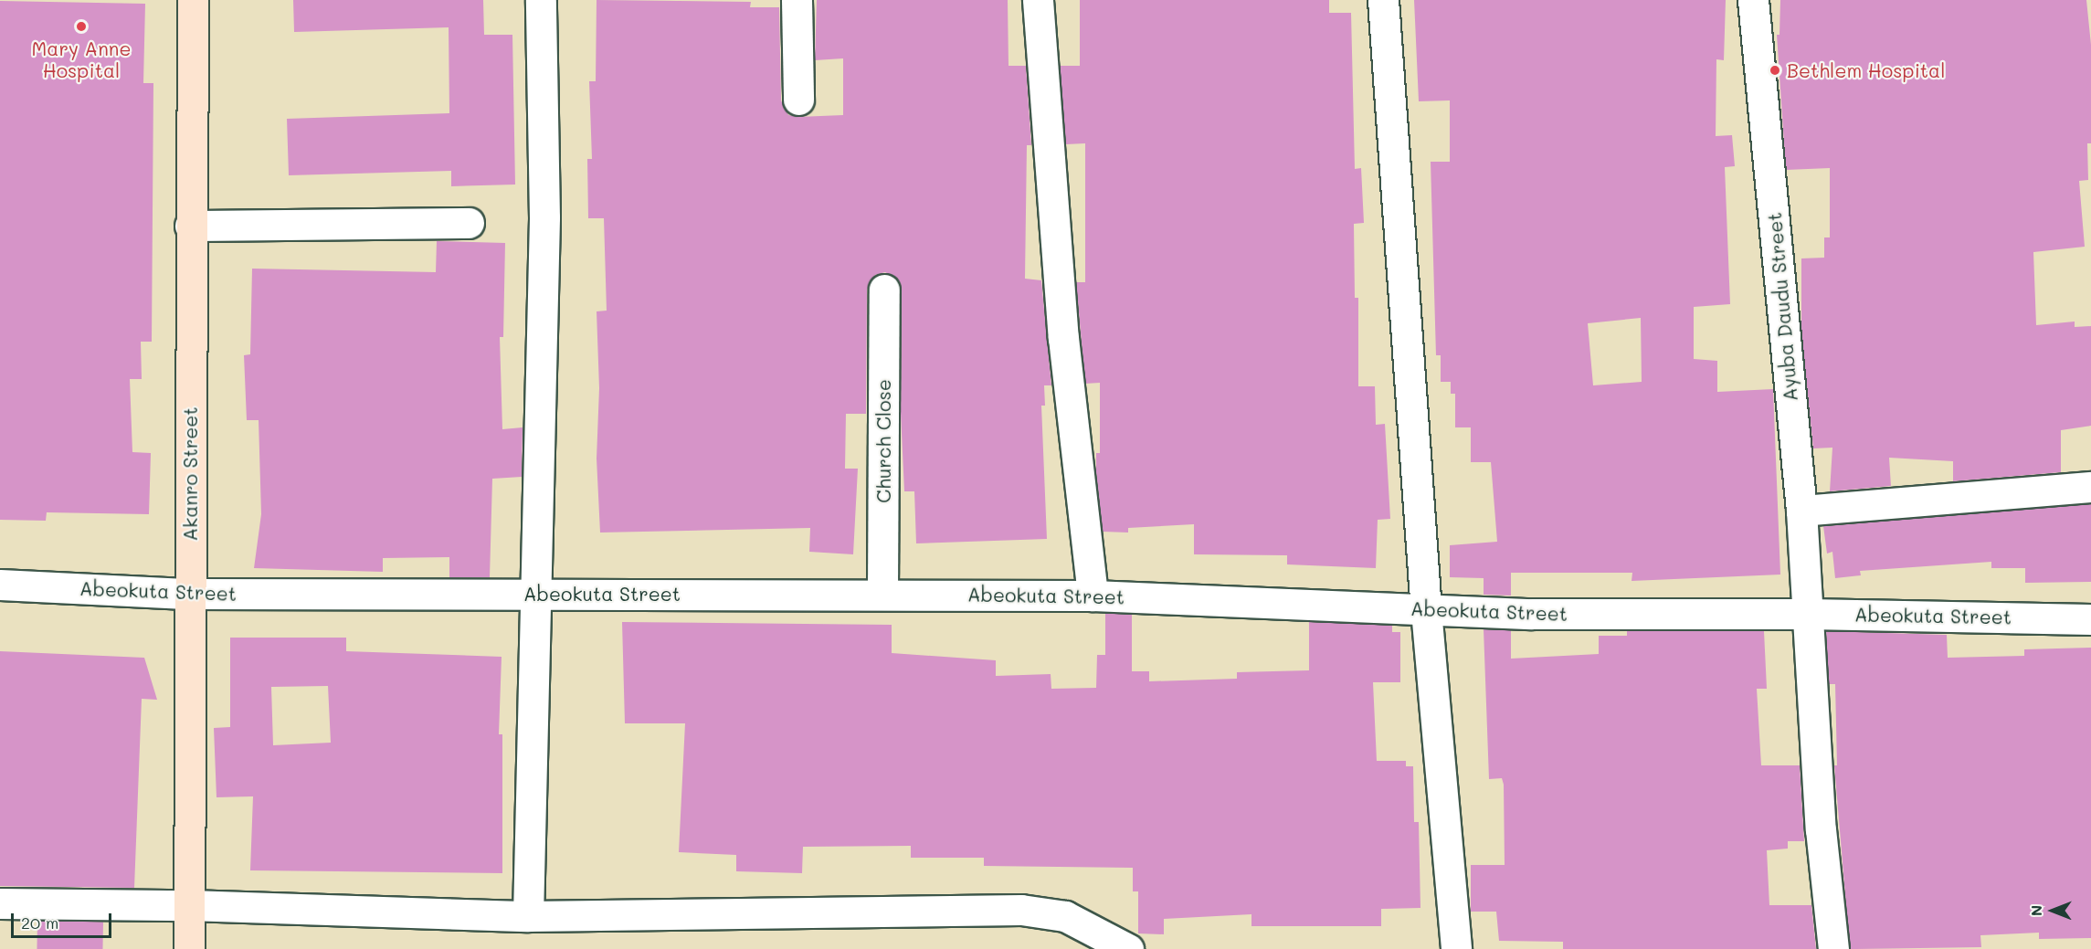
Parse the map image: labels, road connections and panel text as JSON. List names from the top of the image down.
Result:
{
  "streets": {
    "street": [
      "Ayuba Daudu Street",
      "Church Close",
      "Akanro Street",
      "Abeokuta Street"
    ]
  },
  "crossings": [
    ["Ayuba Daudu Street", "Abeokuta Street"],
    ["Church Close", "Abeokuta Street"],
    ["Akanro Street", "Abeokuta Street"]
  ],
  "places": ["Mary Anne Hospital", "Bethlem Hospital"],
  "scale_bar": "20 m",
  "north": "left"
}
